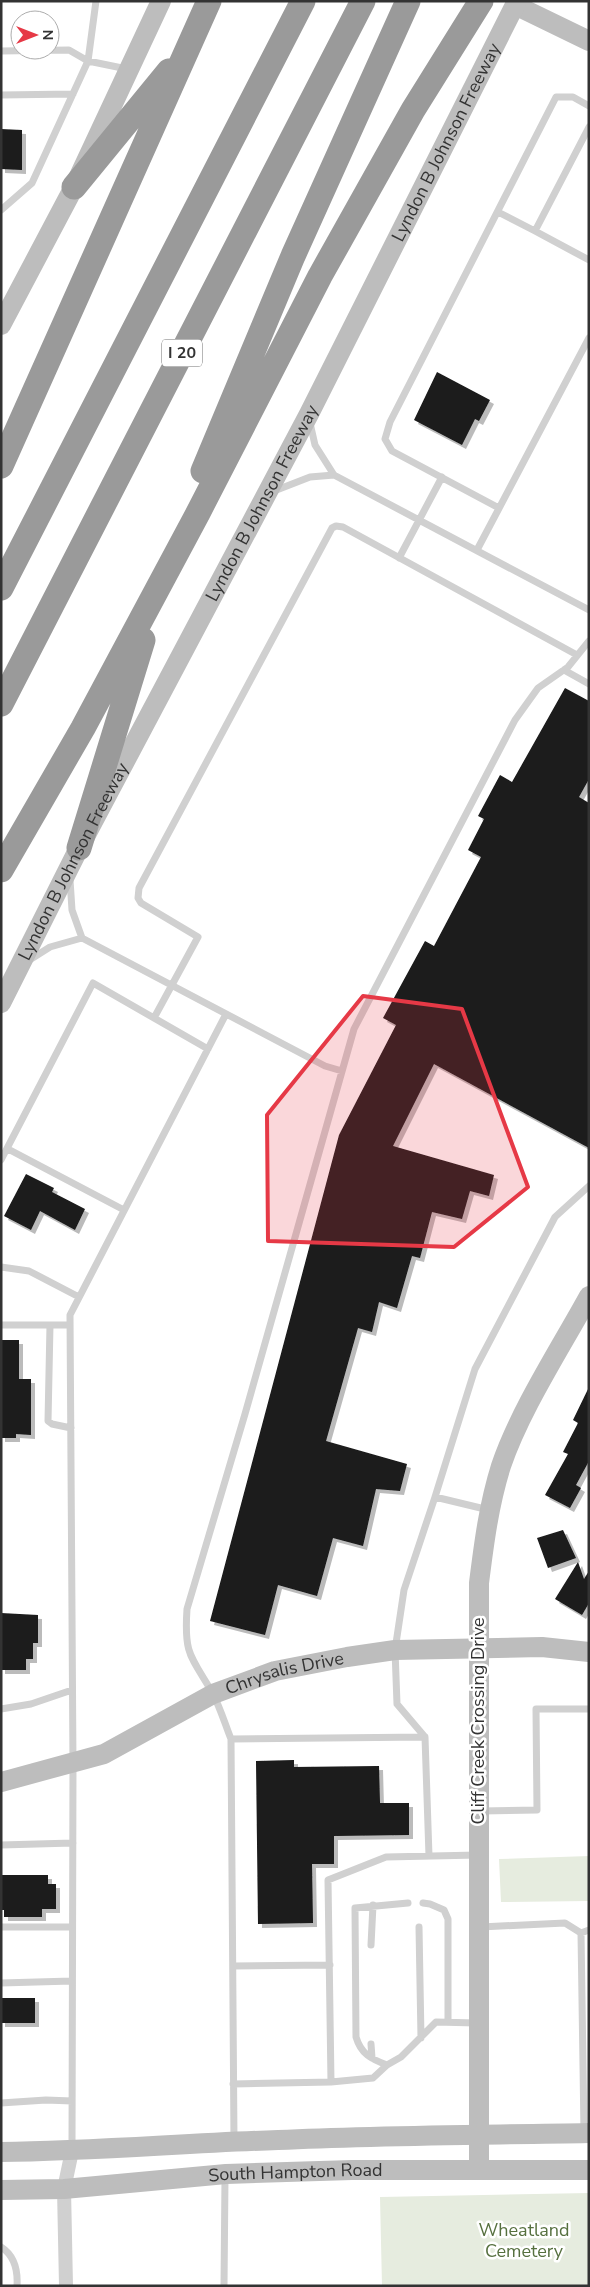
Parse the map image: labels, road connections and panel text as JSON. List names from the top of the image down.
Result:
{
  "streets": {
    "highway": ["I 20"],
    "main road": [
      "Lyndon B Johnson Freeway",
      "Chrysalis Drive",
      "Cliff Creek Crossing Drive",
      "South Hampton Road"
    ]
  },
  "crossings": [
    ["Chrysalis Drive", "Cliff Creek Crossing Drive"],
    ["Cliff Creek Crossing Drive", "South Hampton Road"]
  ],
  "parks": ["Wheatland Cemetery"],
  "north": "right"
}
